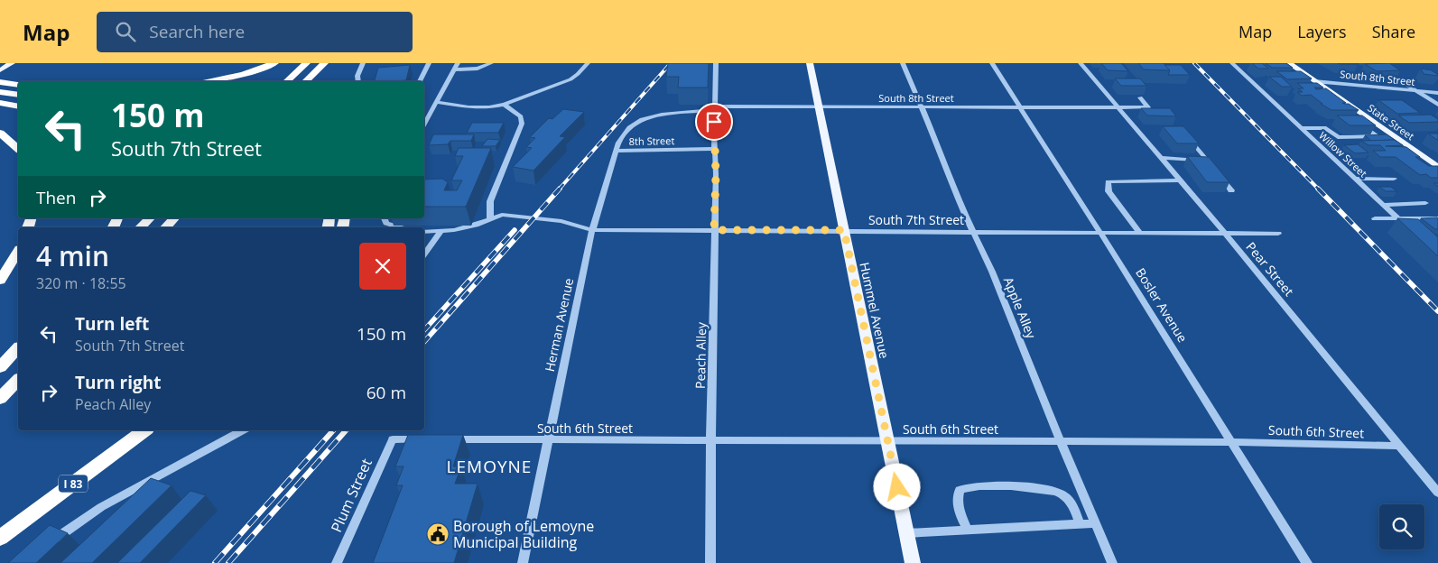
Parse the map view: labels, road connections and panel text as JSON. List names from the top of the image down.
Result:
{
  "streets": {
    "highway": ["I 83"],
    "main road": ["State Street", "Hummel Avenue"],
    "street": [
      "South 8th Street",
      "8th Street",
      "Willow Street",
      "South 7th Street",
      "Pear Street",
      "Bosler Avenue",
      "Apple Alley",
      "Herman Avenue",
      "Peach Alley",
      "South 6th Street",
      "Plum Street"
    ]
  },
  "crossings": [
    ["South 8th Street", "State Street"],
    ["South 8th Street", "Pear Street"],
    ["South 8th Street", "Bosler Avenue"],
    ["South 8th Street", "Apple Alley"],
    ["South 8th Street", "Hummel Avenue"],
    ["South 8th Street", "Herman Avenue"],
    ["South 8th Street", "Peach Alley"],
    ["8th Street", "Herman Avenue"],
    ["8th Street", "Peach Alley"],
    ["South 7th Street", "Pear Street"],
    ["South 7th Street", "Bosler Avenue"],
    ["South 7th Street", "Apple Alley"],
    ["South 7th Street", "Hummel Avenue"],
    ["South 7th Street", "Herman Avenue"],
    ["South 7th Street", "Peach Alley"],
    ["Pear Street", "South 6th Street"],
    ["Bosler Avenue", "South 6th Street"],
    ["Apple Alley", "South 6th Street"],
    ["Hummel Avenue", "South 6th Street"],
    ["Herman Avenue", "Peach Alley"],
    ["Herman Avenue", "South 6th Street"],
    ["Peach Alley", "South 6th Street"]
  ],
  "districts": ["LEMOYNE"],
  "places": {
    "public building": ["Borough of Lemoyne Municipal Building"]
  },
  "page": {
    "header": "Map",
    "search": "Search here",
    "nav": ["Map", "Layers", "Share"],
    "turn": ["150 m", "South 7th Street"],
    "then": "Then",
    "heading": ["4 min", "320 m · 18:55"],
    "list": [
      {
        "name": "Turn left",
        "note": "South 7th Street",
        "value": "150 m"
      },
      {
        "name": "Turn right",
        "note": "Peach Alley",
        "value": "60 m"
      }
    ]
  }
}
